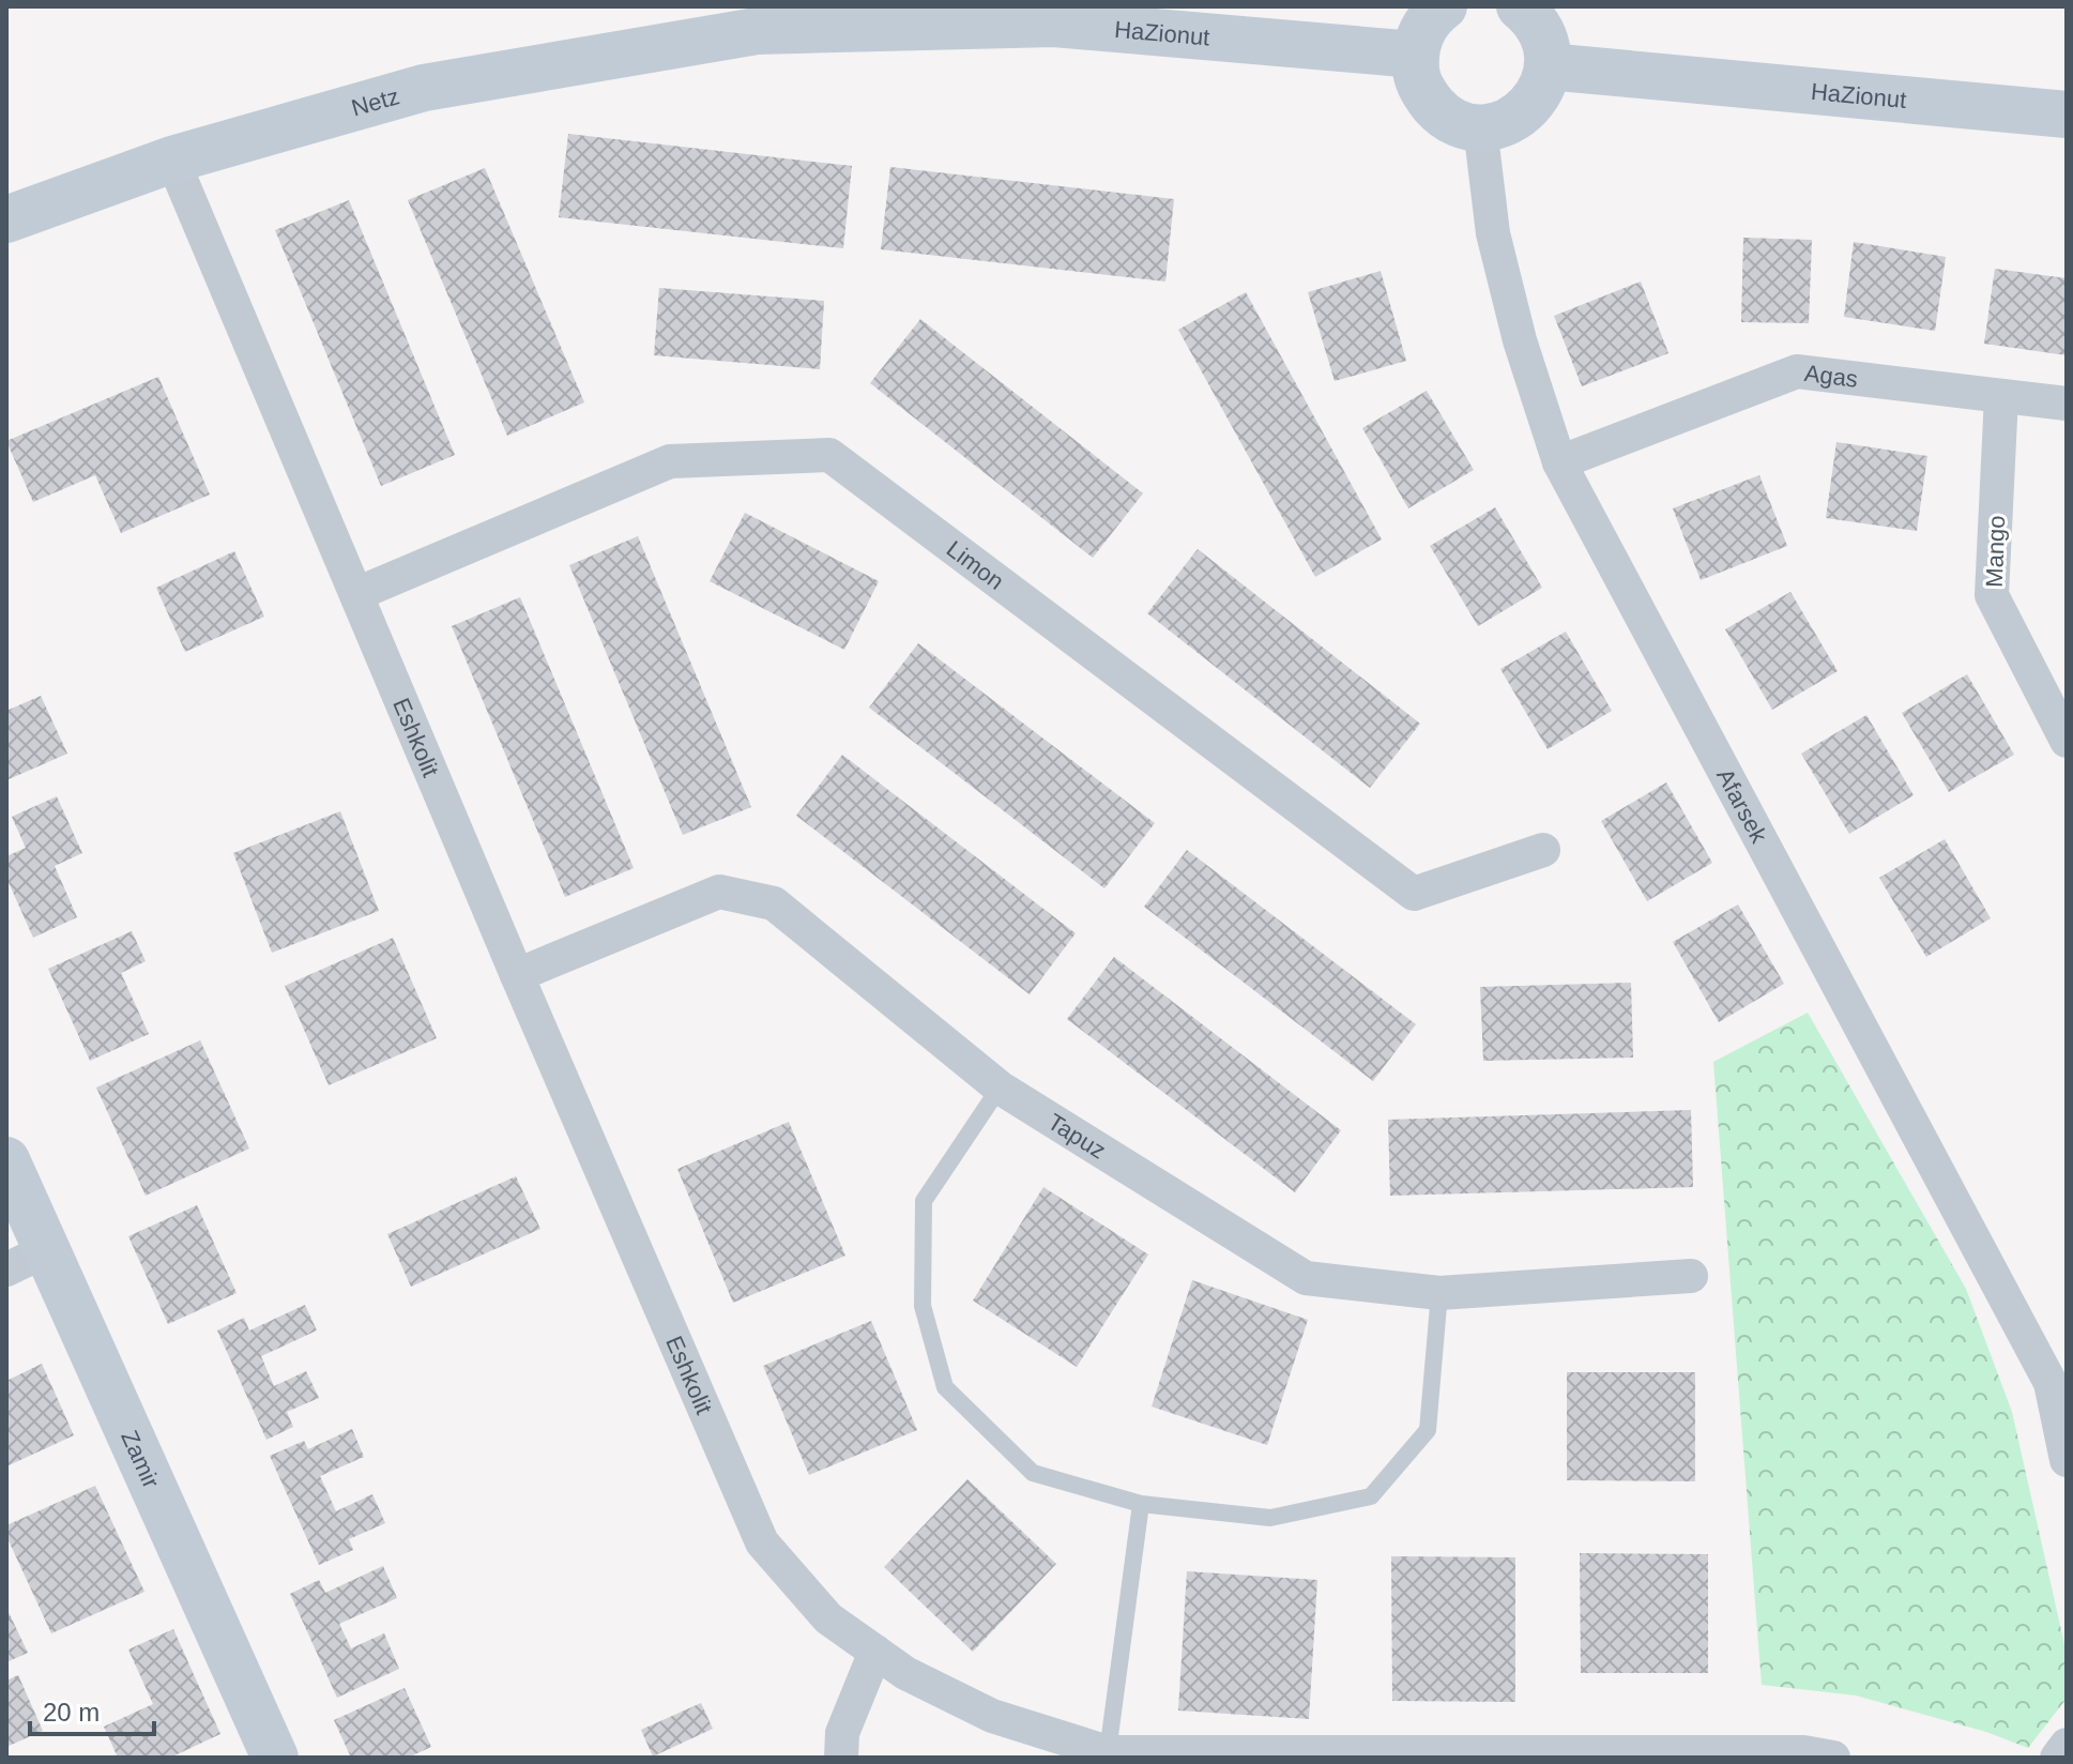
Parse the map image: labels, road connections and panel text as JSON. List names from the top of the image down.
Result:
{
  "streets": {
    "street": [
      "HaZionut",
      "Netz",
      "Agas",
      "Mango",
      "Limon",
      "Eshkolit",
      "Afarsek",
      "Tapuz",
      "Zamir"
    ]
  },
  "crossings": [
    ["HaZionut", "Netz"],
    ["Netz", "Eshkolit"],
    ["Agas", "Mango"],
    ["Agas", "Afarsek"],
    ["Limon", "Eshkolit"],
    ["Eshkolit", "Tapuz"]
  ],
  "scale_bar": "20 m"
}
